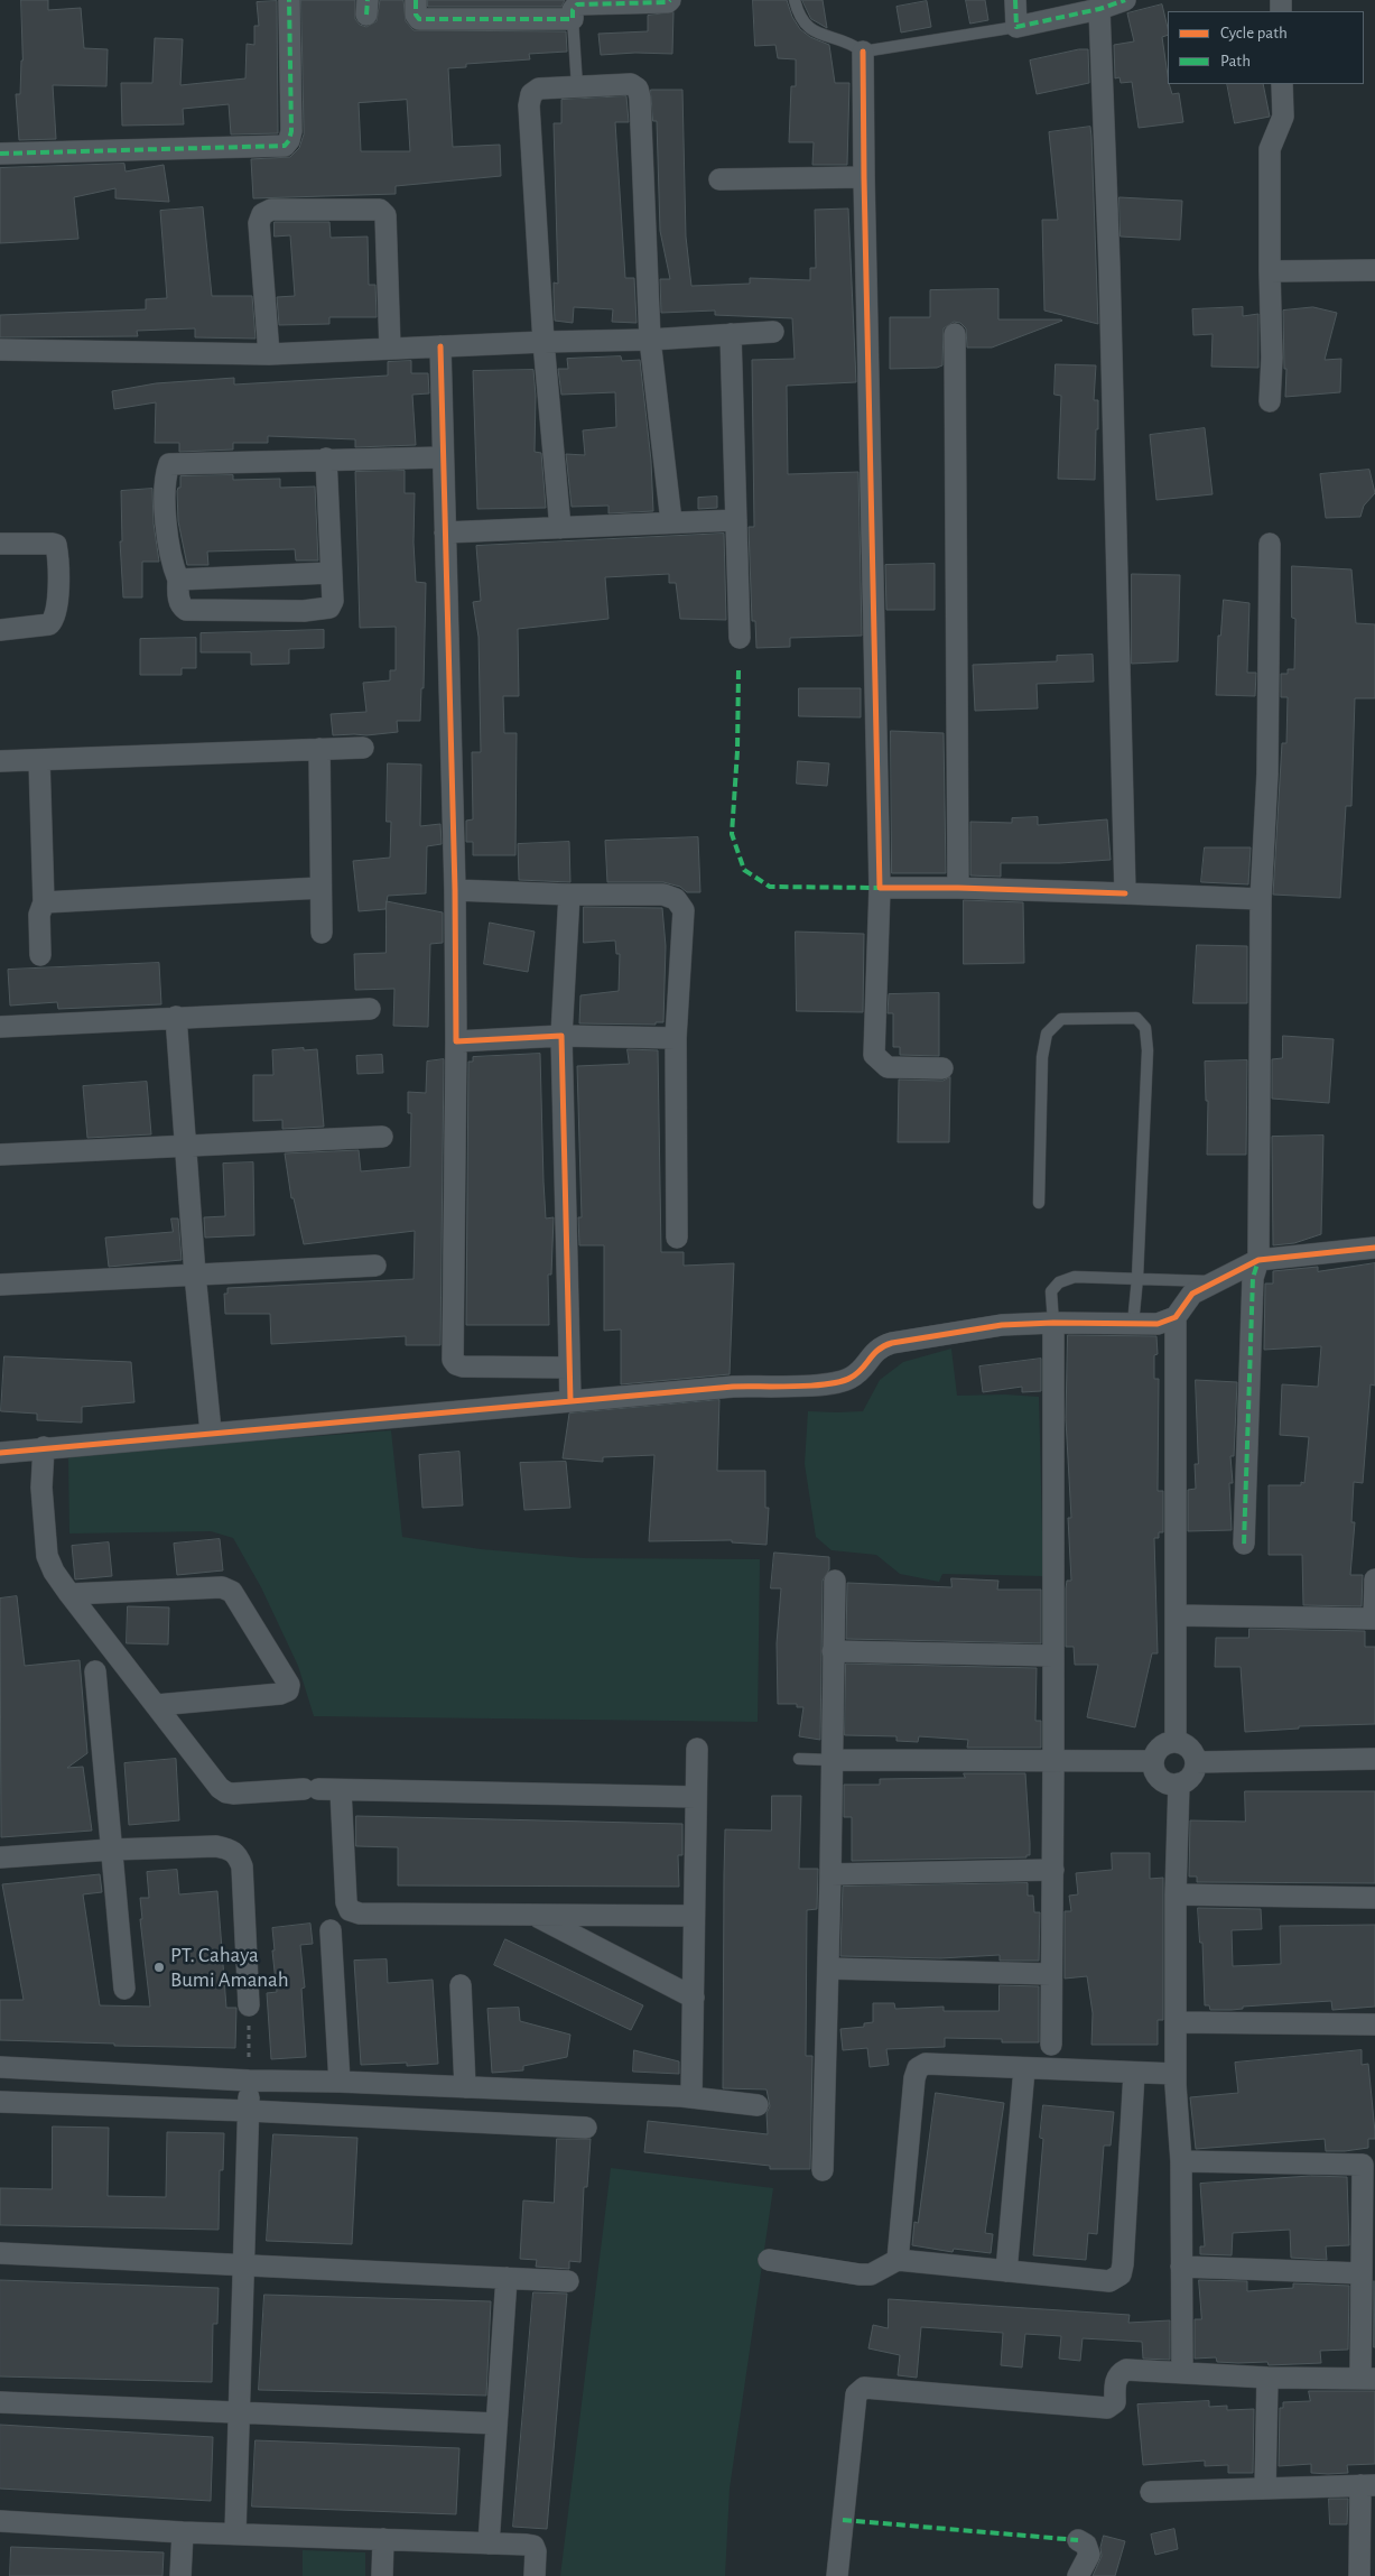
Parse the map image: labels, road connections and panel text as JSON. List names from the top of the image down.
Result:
{
  "places": ["PT. Cahaya Bumi Amanah"],
  "legend": ["Cycle path", "Path"]
}
